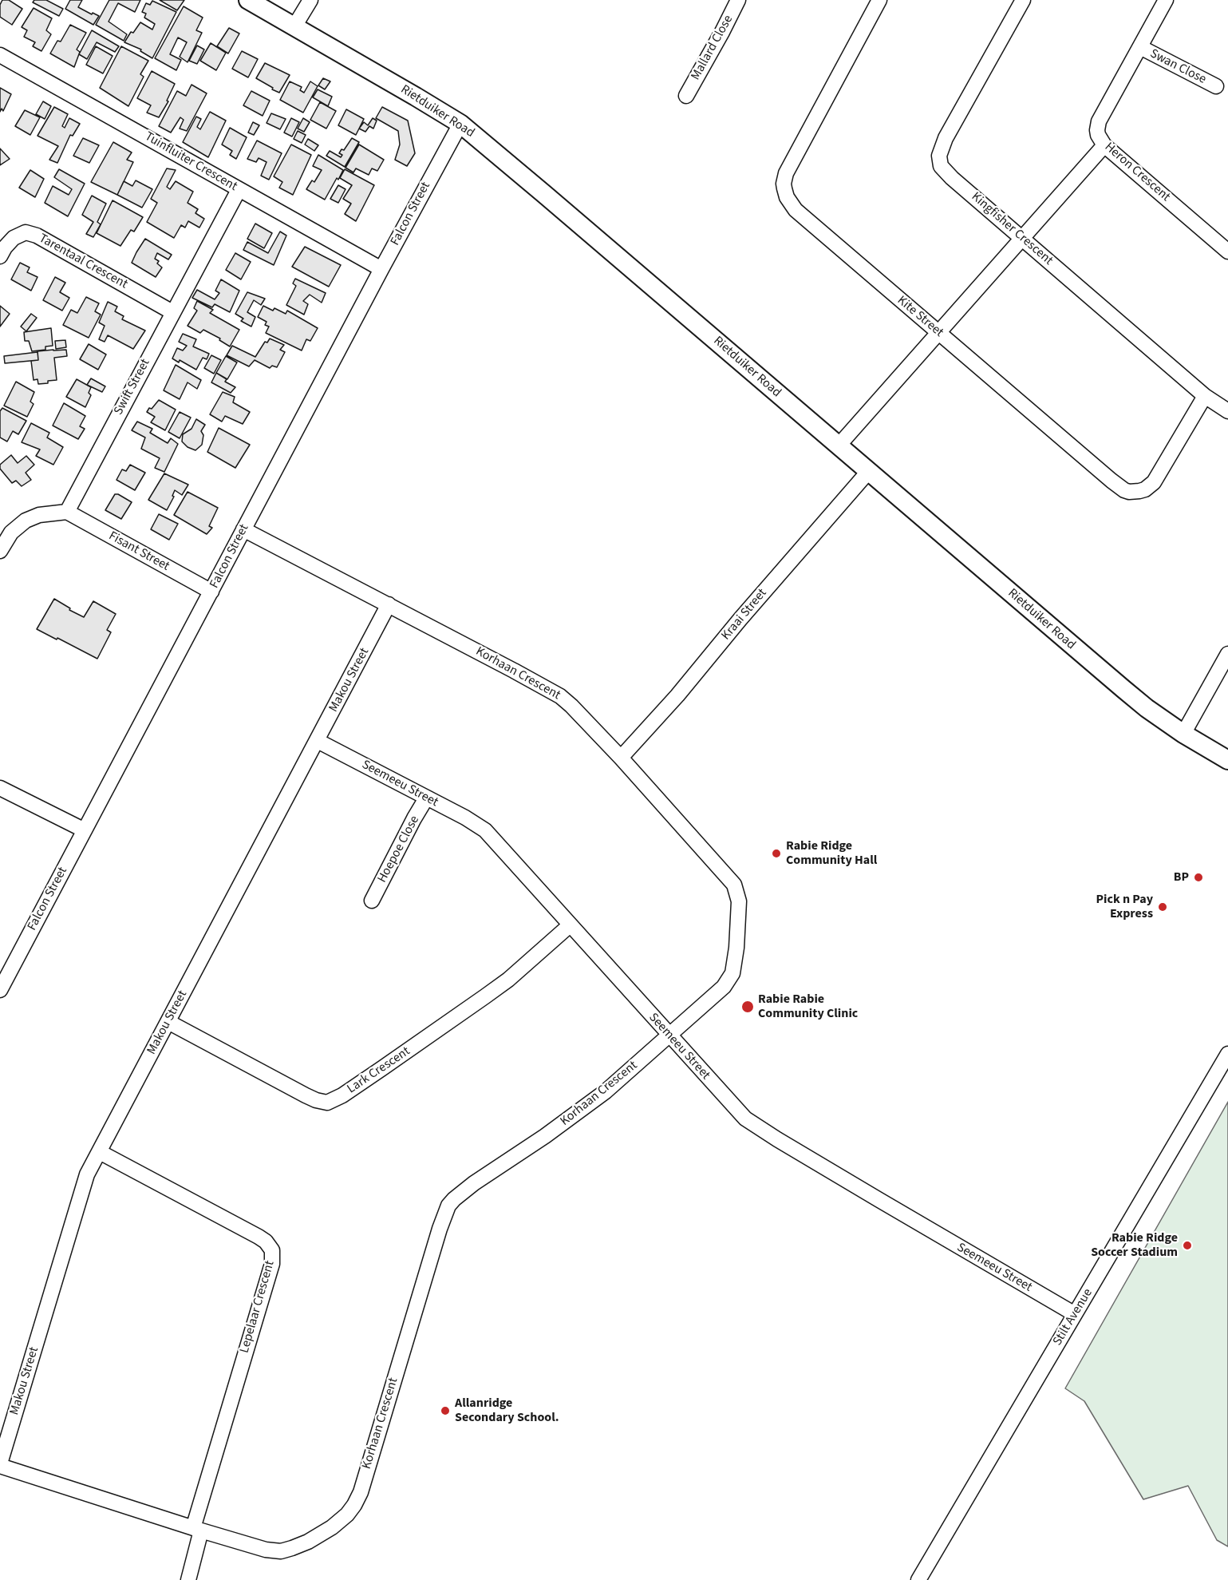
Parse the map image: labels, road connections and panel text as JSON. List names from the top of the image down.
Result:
{
  "streets": {
    "street": [
      "Mallard Close",
      "Swan Close",
      "Rietduiker Road",
      "Tuinfluiter Crescent",
      "Heron Crescent",
      "Falcon Street",
      "Kingfisher Crescent",
      "Tarentaal Crescent",
      "Kite Street",
      "Swift Street",
      "Fisant Street",
      "Kraai Street",
      "Korhaan Crescent",
      "Makou Street",
      "Seemeeu Street",
      "Hoepoe Close",
      "Lark Crescent",
      "Lepelaar Crescent",
      "Stilt Avenue"
    ]
  },
  "crossings": [
    ["Swan Close", "Heron Crescent"],
    ["Rietduiker Road", "Falcon Street"],
    ["Rietduiker Road", "Kraai Street"],
    ["Tuinfluiter Crescent", "Falcon Street"],
    ["Tuinfluiter Crescent", "Swift Street"],
    ["Falcon Street", "Fisant Street"],
    ["Falcon Street", "Korhaan Crescent"],
    ["Kingfisher Crescent", "Kite Street"],
    ["Tarentaal Crescent", "Swift Street"],
    ["Swift Street", "Fisant Street"],
    ["Kraai Street", "Korhaan Crescent"],
    ["Korhaan Crescent", "Makou Street"],
    ["Korhaan Crescent", "Seemeeu Street"],
    ["Korhaan Crescent", "Lepelaar Crescent"],
    ["Makou Street", "Seemeeu Street"],
    ["Makou Street", "Lark Crescent"],
    ["Makou Street", "Lepelaar Crescent"],
    ["Seemeeu Street", "Hoepoe Close"],
    ["Seemeeu Street", "Lark Crescent"],
    ["Seemeeu Street", "Stilt Avenue"]
  ],
  "places": [
    "Rabie Ridge Community Hall",
    "BP",
    "Pick n Pay Express",
    "Rabie Rabie Community Clinic",
    "Rabie Ridge Soccer Stadium",
    "Allanridge Secondary School."
  ]
}
